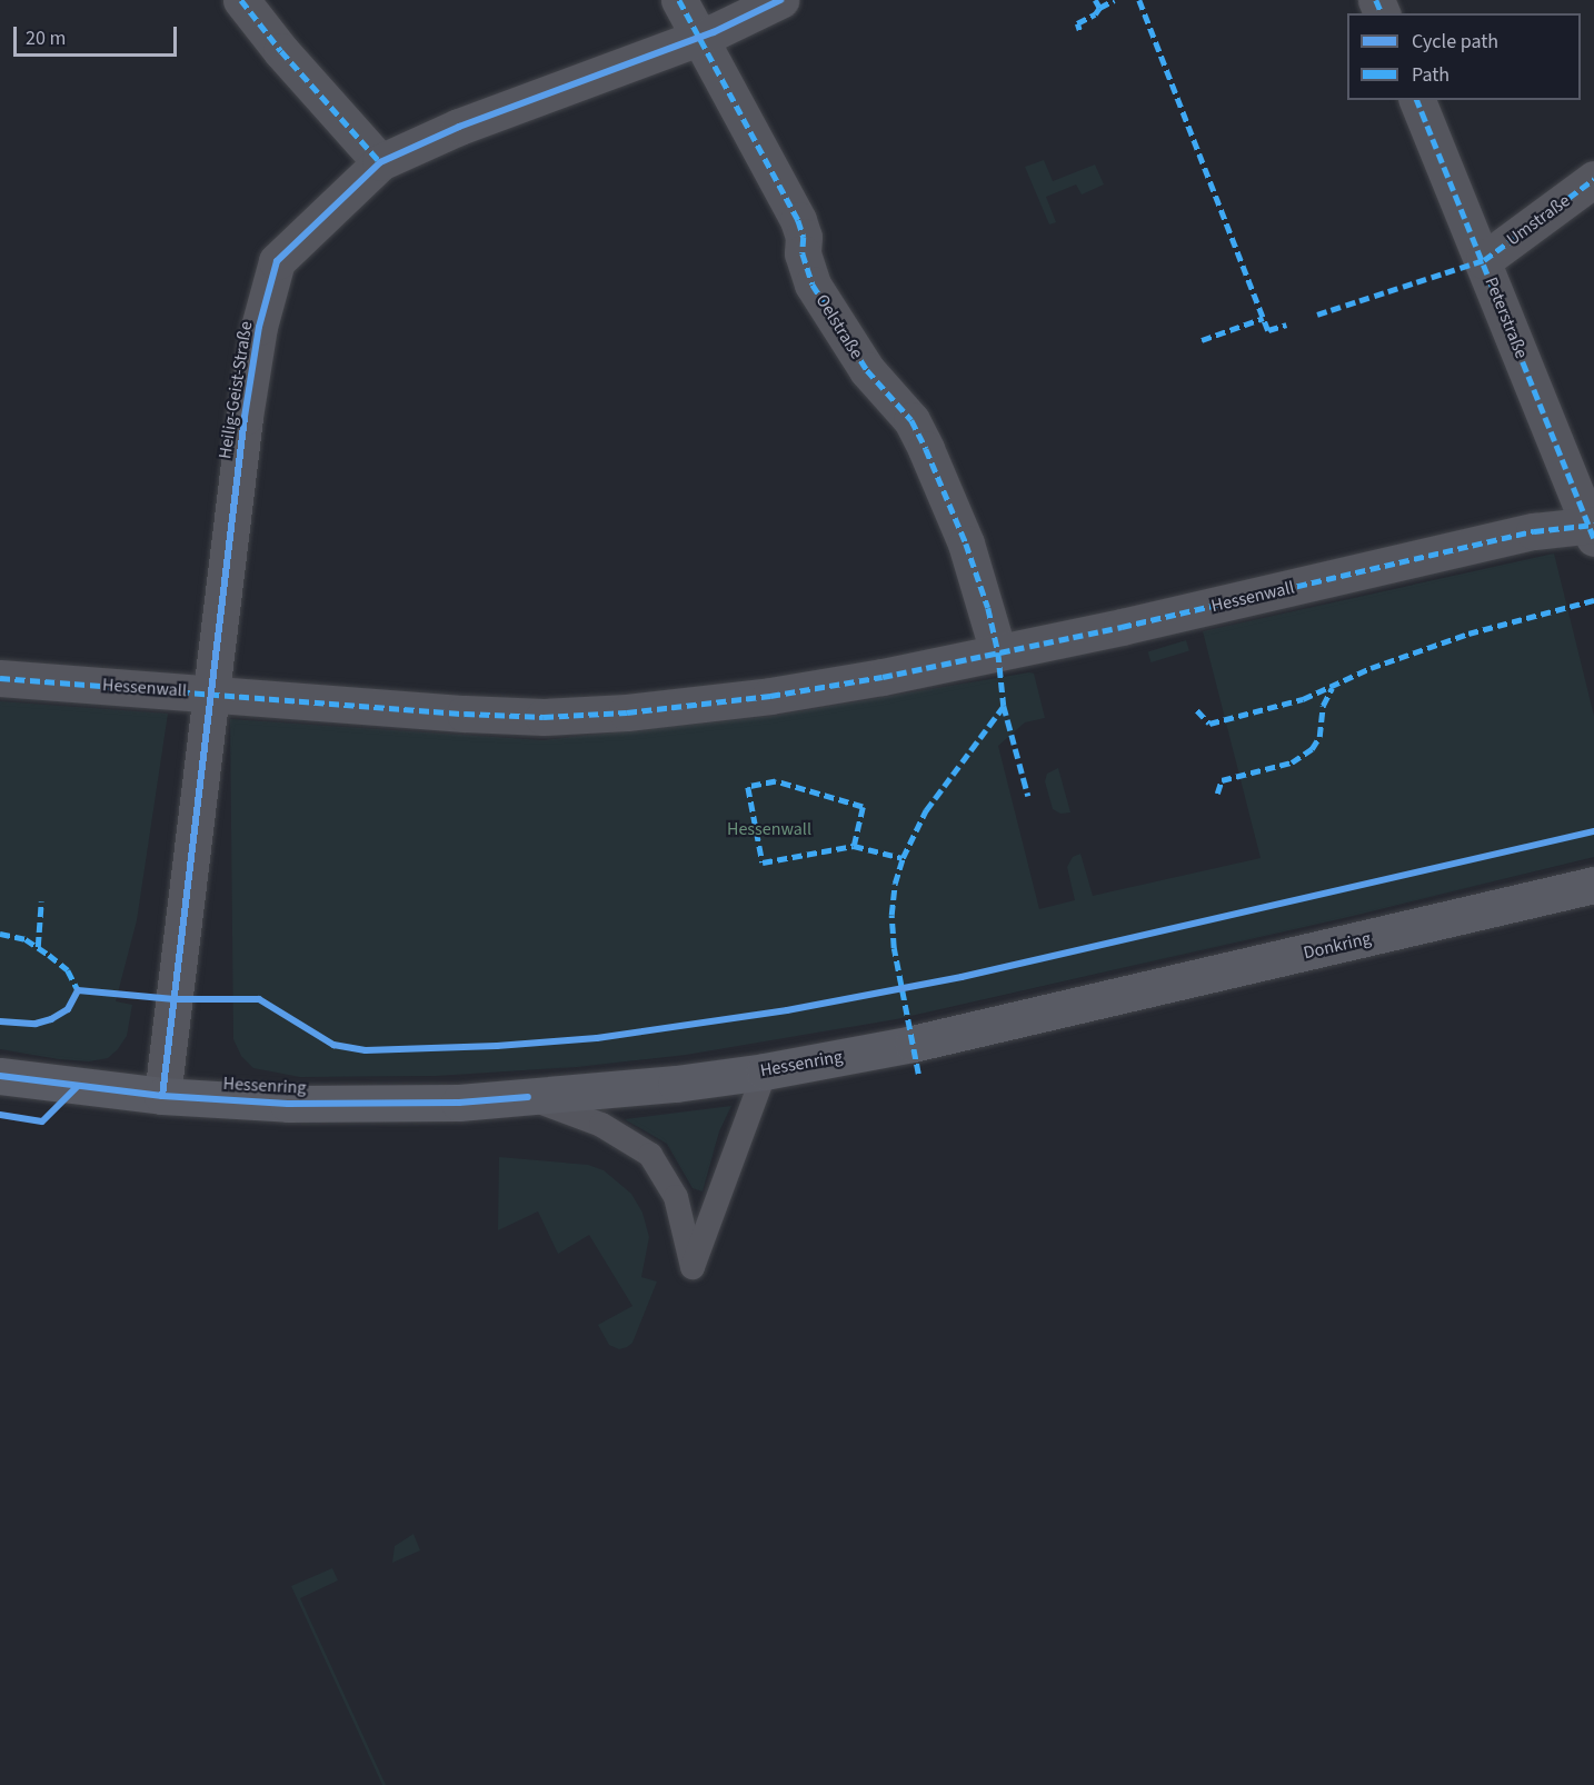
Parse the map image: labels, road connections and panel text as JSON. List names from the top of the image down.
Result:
{
  "streets": {
    "main road": ["Donkring", "Hessenring"],
    "street": [
      "Umstraße",
      "Peterstraße",
      "Oelstraße",
      "Heilig-Geist-Straße",
      "Hessenwall"
    ]
  },
  "crossings": [
    ["Umstraße", "Peterstraße"],
    ["Peterstraße", "Hessenwall"],
    ["Oelstraße", "Heilig-Geist-Straße"],
    ["Oelstraße", "Hessenwall"],
    ["Heilig-Geist-Straße", "Hessenwall"],
    ["Heilig-Geist-Straße", "Hessenring"],
    ["Donkring", "Hessenring"]
  ],
  "parks": ["Hessenwall"],
  "legend": ["Cycle path", "Path"],
  "scale_bar": "20 m"
}
